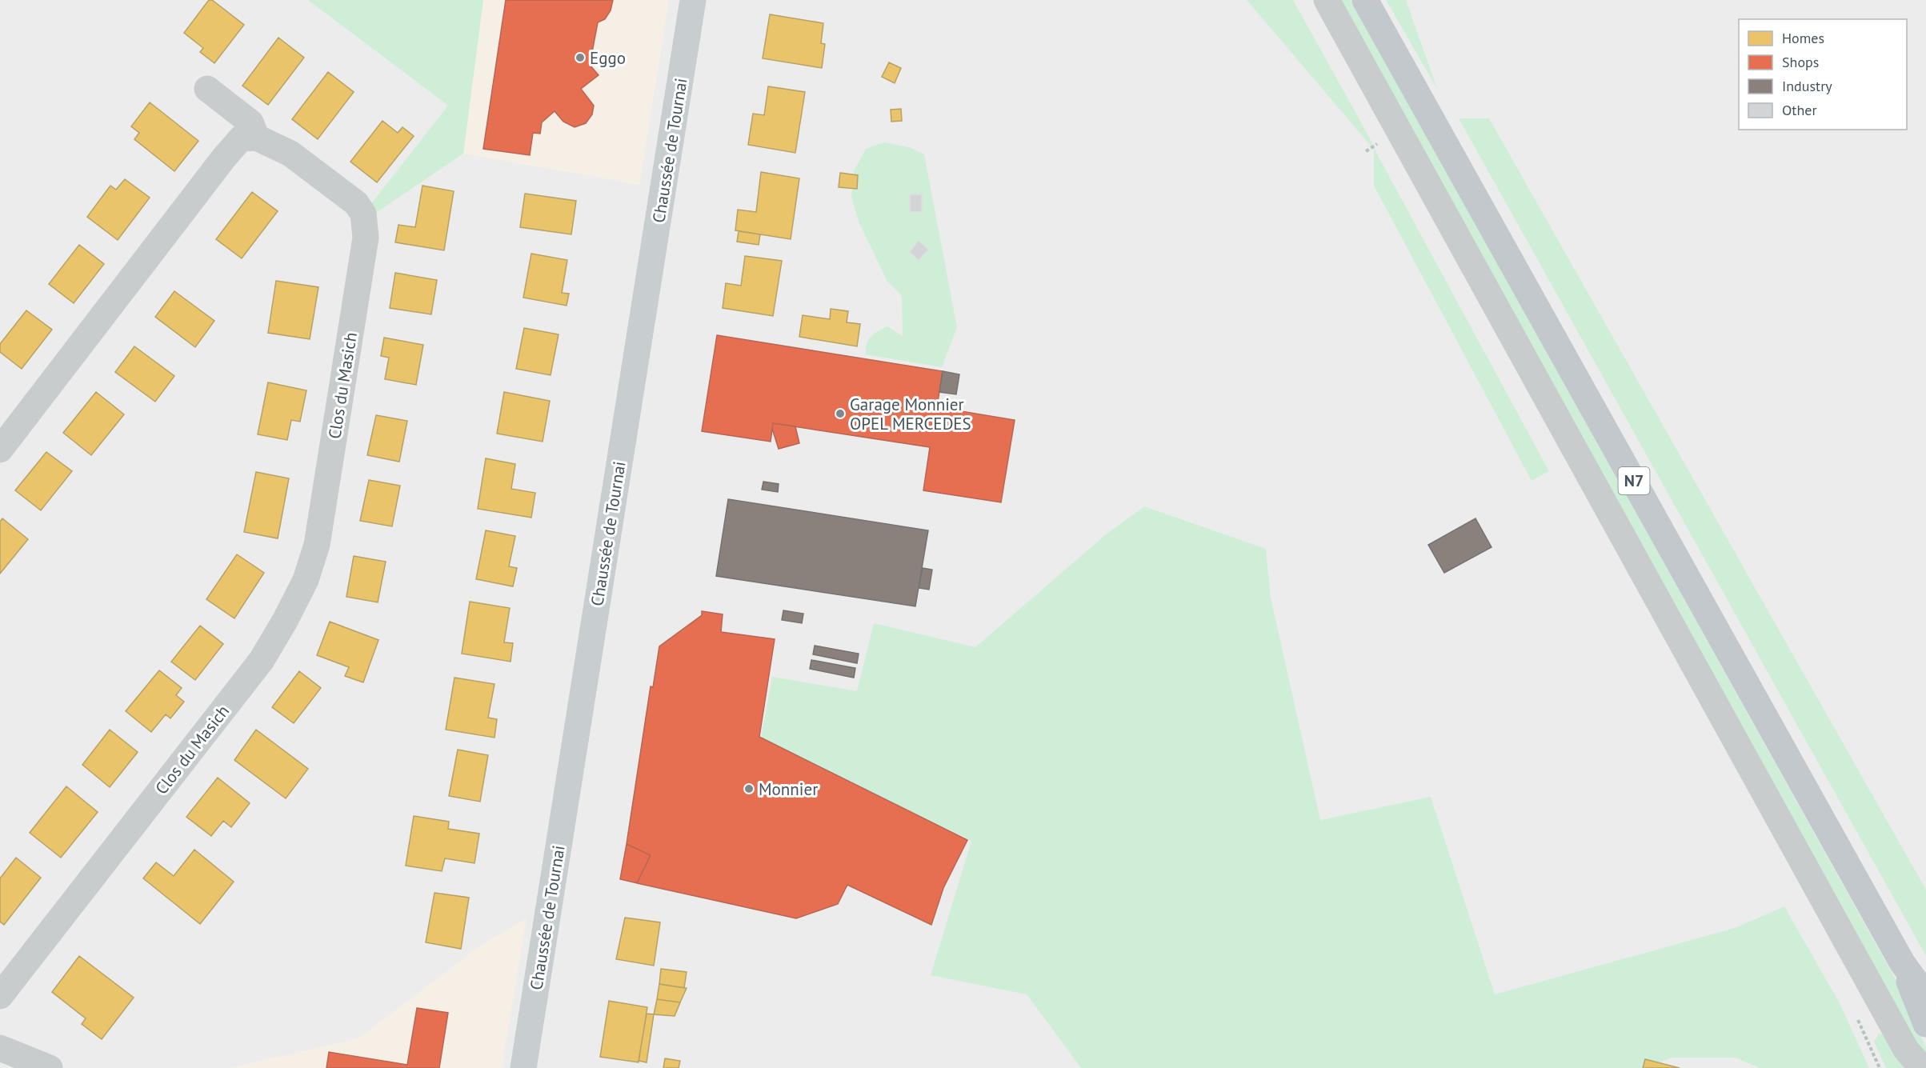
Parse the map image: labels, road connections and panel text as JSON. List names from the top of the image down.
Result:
{
  "streets": {
    "main road": ["Chaussée de Tournai", "N7"],
    "street": ["Clos du Masich"]
  },
  "places": ["Eggo", "Garage Monnier OPEL MERCEDES", "Monnier"],
  "legend": [
    "Homes",
    "Shops",
    "Industry",
    "Other"
  ]
}
